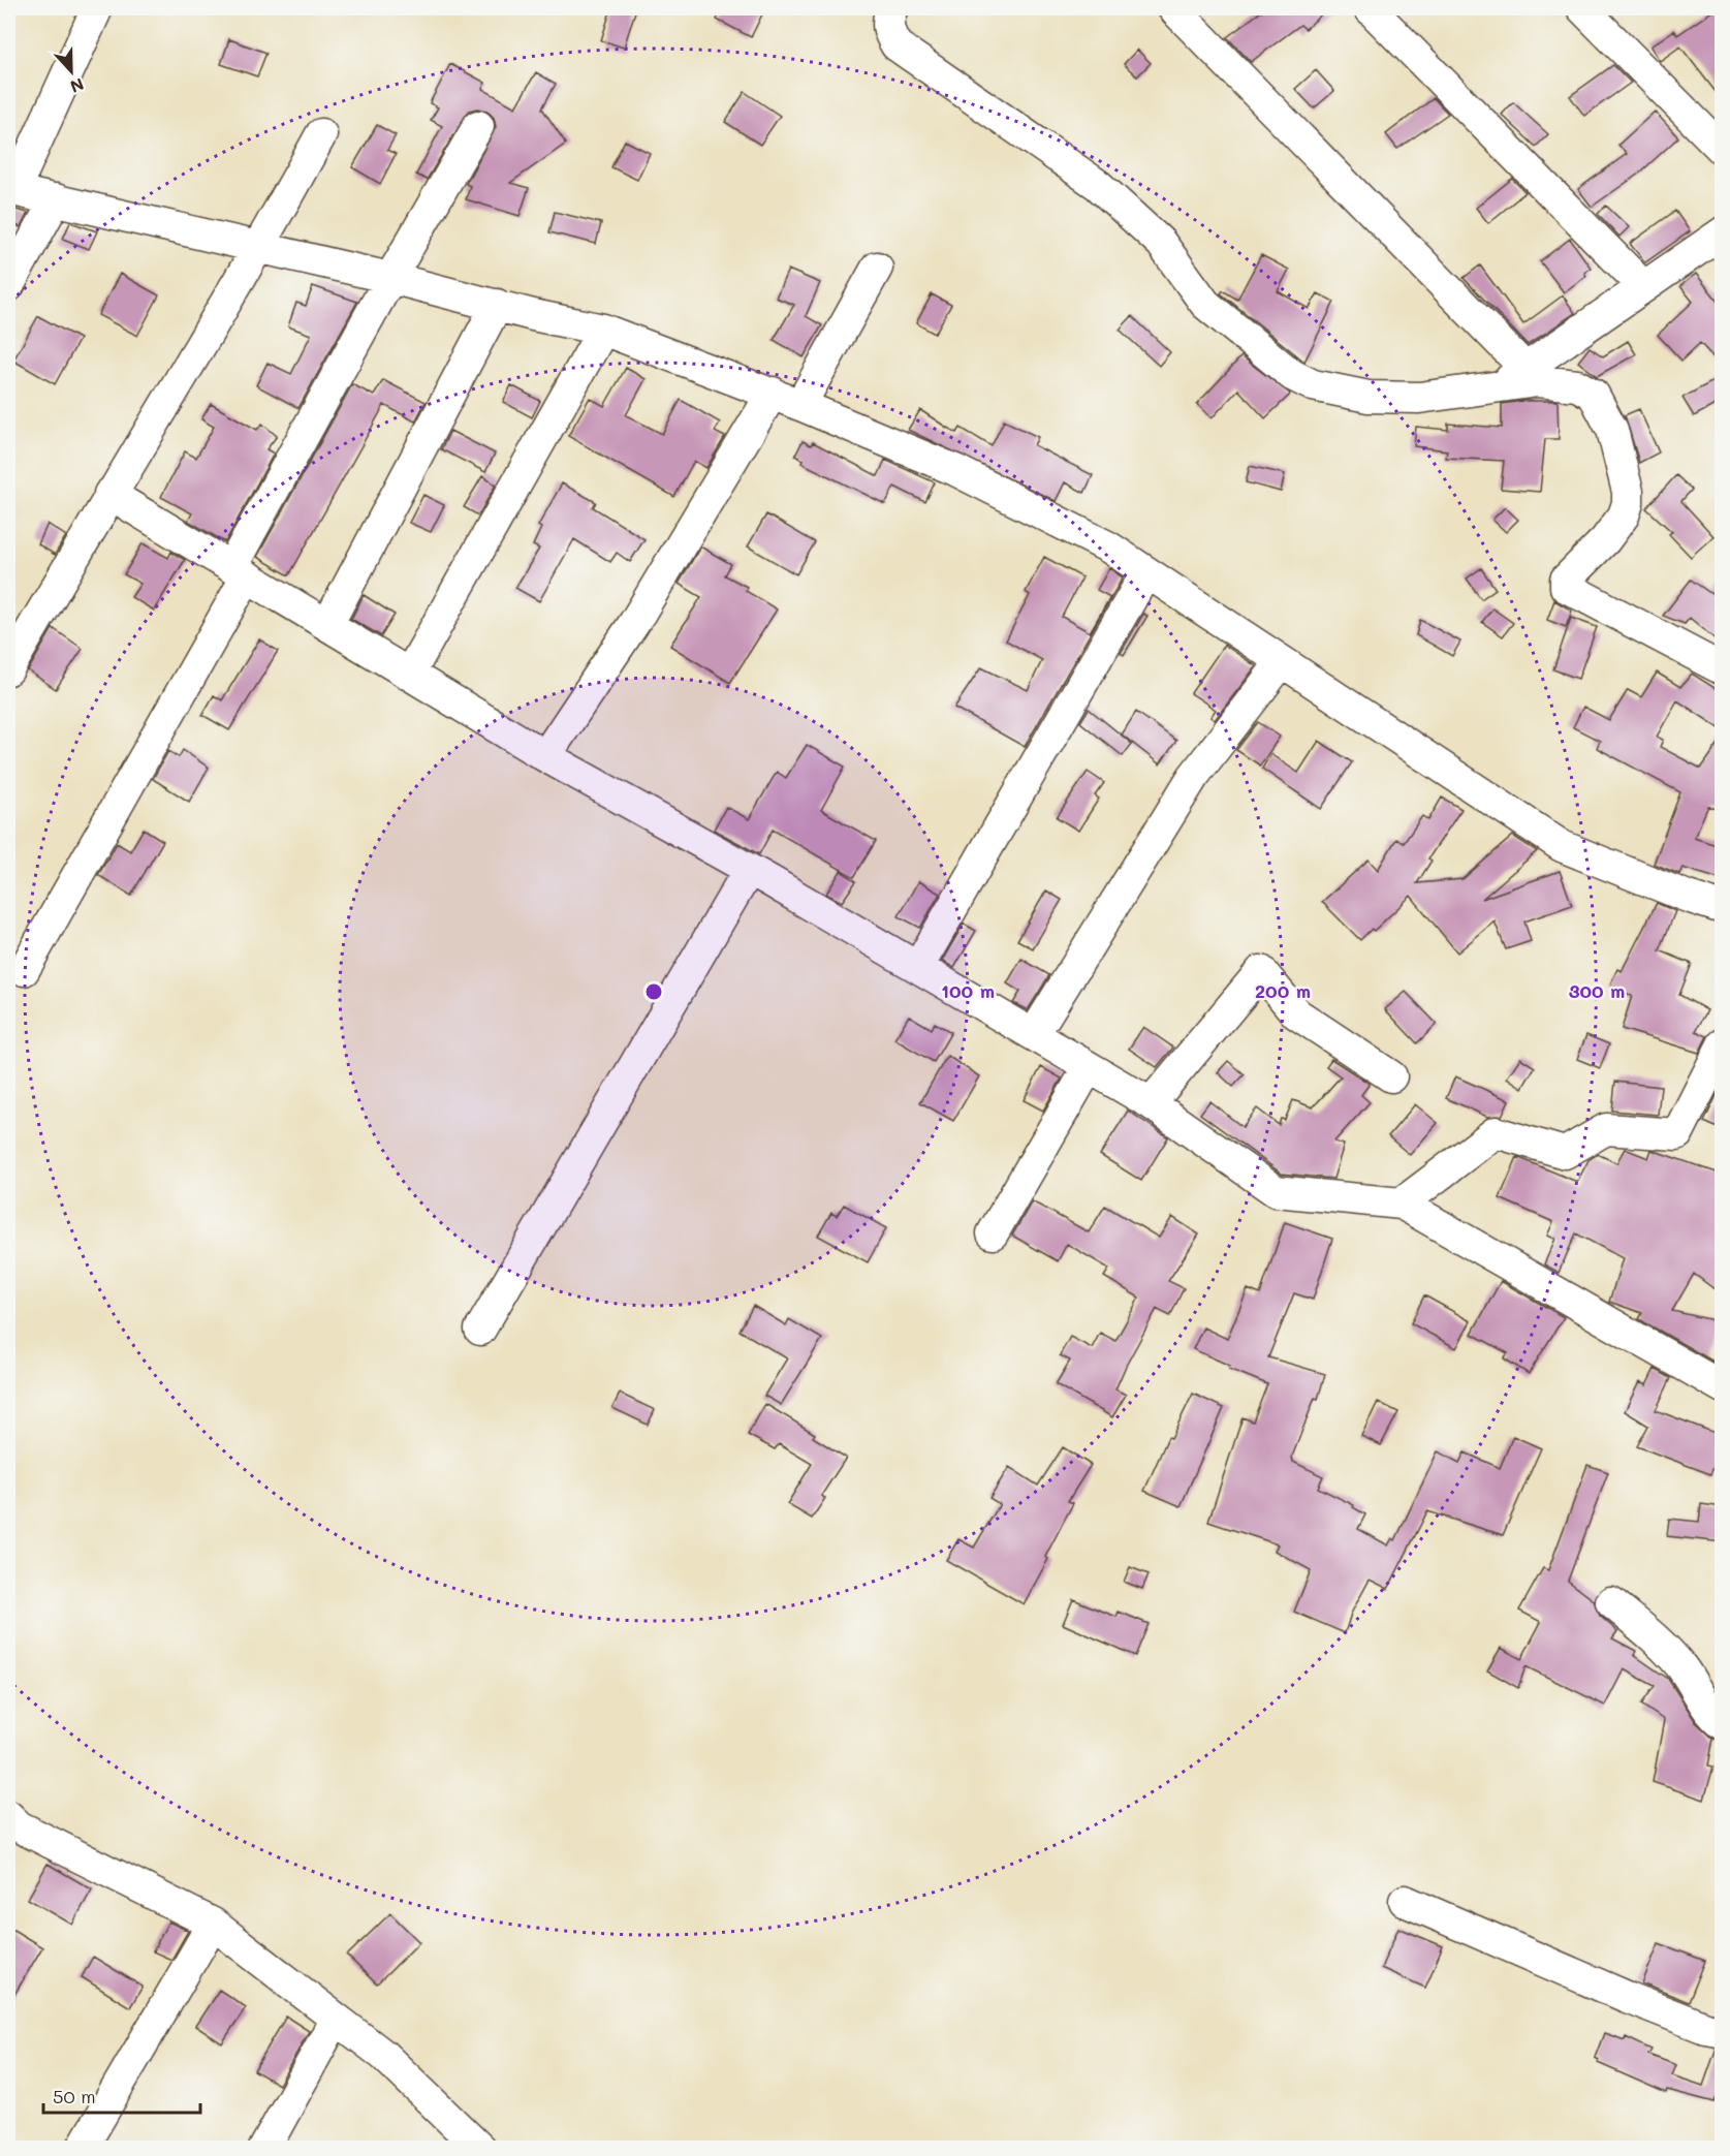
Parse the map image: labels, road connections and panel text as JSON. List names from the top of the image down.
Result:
{
  "scale_bar": "50 m",
  "north": "bottom",
  "rings": ["100 m", "200 m", "300 m"]
}
